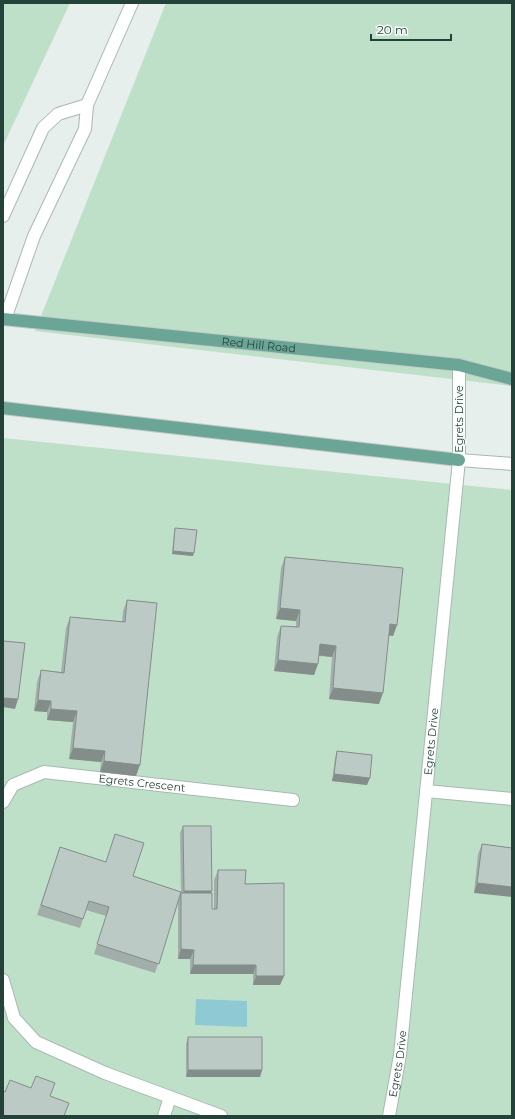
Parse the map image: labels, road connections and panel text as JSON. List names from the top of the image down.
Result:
{
  "streets": {
    "main road": ["Red Hill Road"],
    "street": ["Egrets Drive", "Egrets Crescent"]
  },
  "crossings": [
    ["Red Hill Road", "Egrets Drive"]
  ],
  "scale_bar": "20 m"
}
